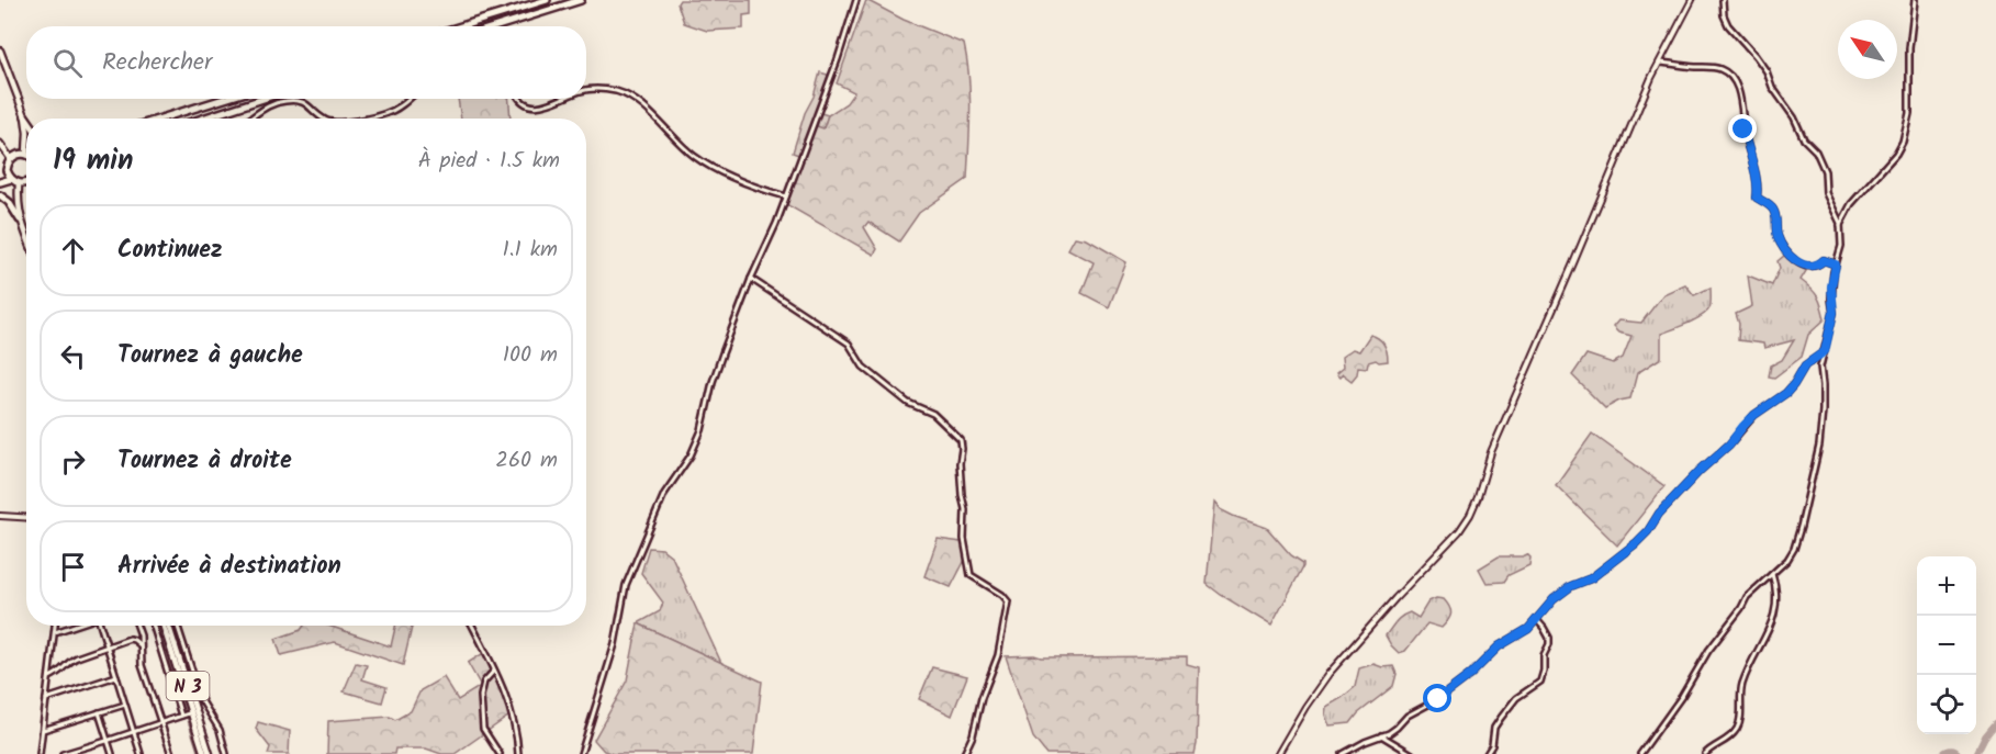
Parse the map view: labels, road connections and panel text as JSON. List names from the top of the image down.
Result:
{
  "streets": {
    "main road": ["N 3"]
  },
  "north": "top left",
  "page": {
    "search": "Rechercher",
    "heading": ["19 min", "À pied · 1.5 km"],
    "list": [
      ["Continuez", "1.1 km"],
      ["Tournez à gauche", "100 m"],
      ["Tournez à droite", "260 m"],
      "Arrivée à destination"
    ],
    "map_buttons": ["+", "−"]
  }
}
